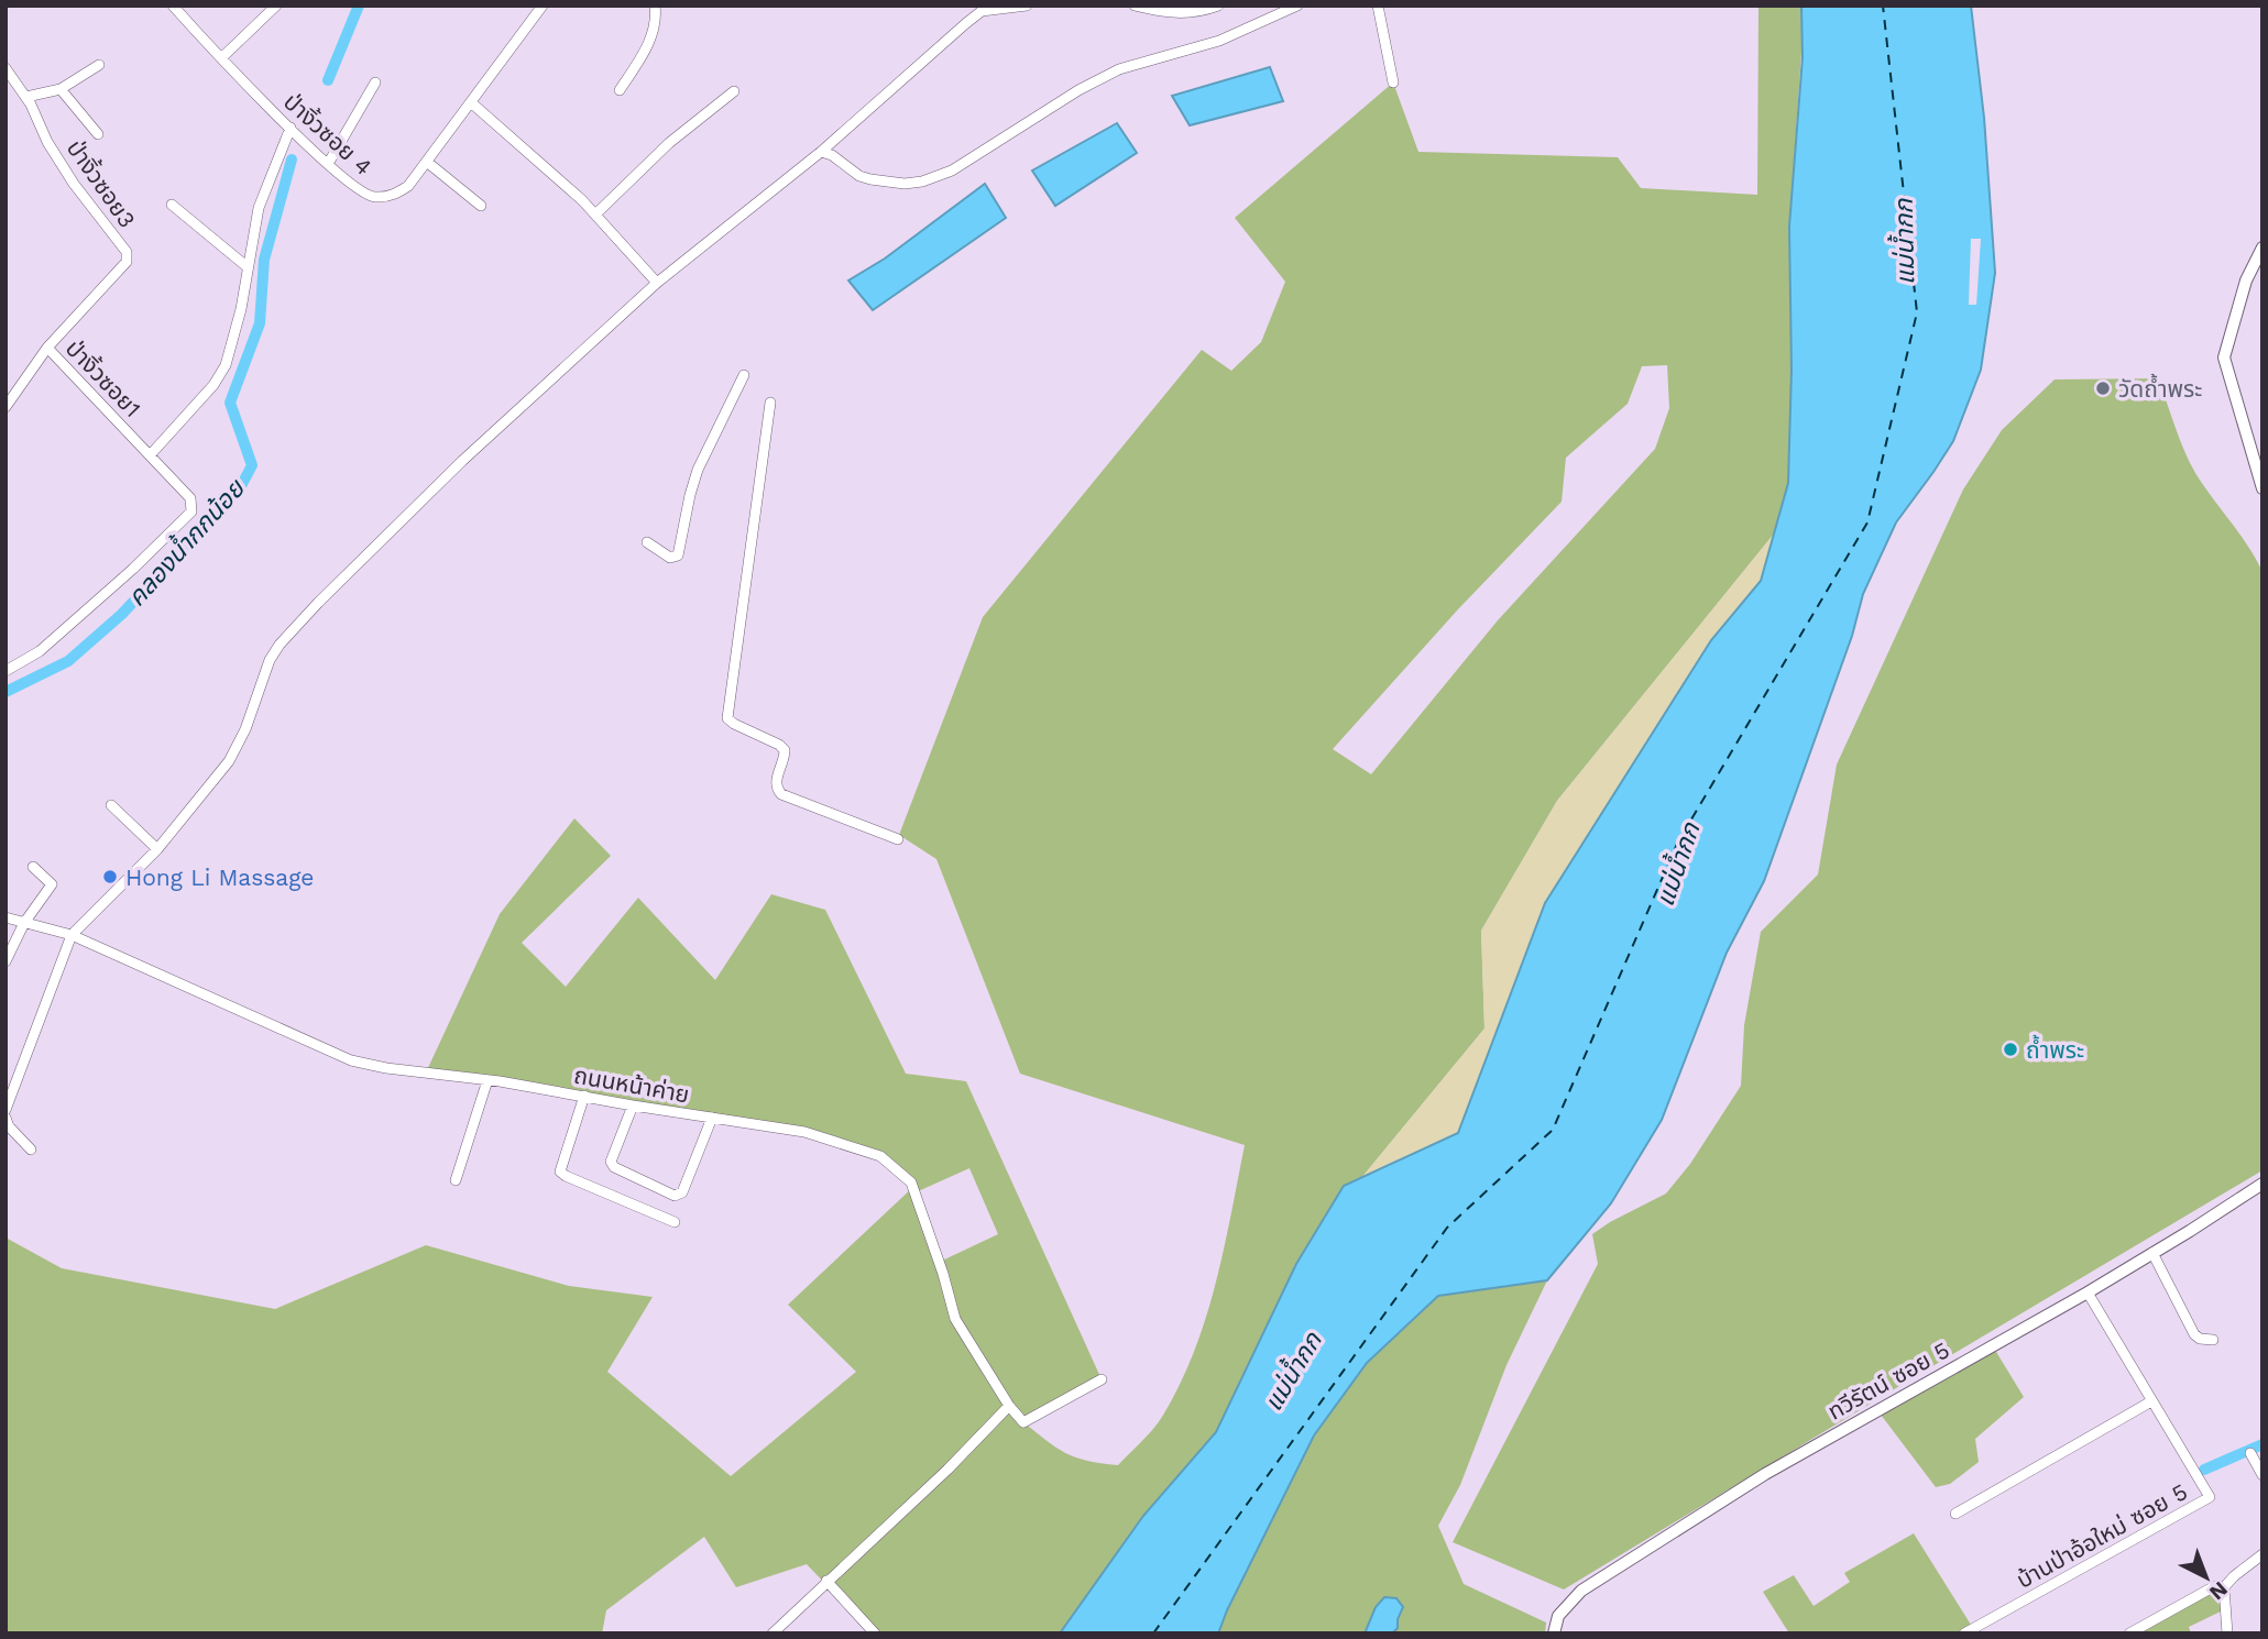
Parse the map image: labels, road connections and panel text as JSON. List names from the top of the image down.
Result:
{
  "streets": {
    "street": [
      "ป่างิ้วซอย 4",
      "ป่างิ้วซอย3",
      "ป่างิ้วซอย1",
      "ถนนหน้าค่าย",
      "ทวีรัตน์ ซอย 5",
      "บ้านป่าอ้อใหม่ ซอย 5"
    ]
  },
  "crossings": [
    ["ป่างิ้วซอย3", "ป่างิ้วซอย1"],
    ["ทวีรัตน์ ซอย 5", "บ้านป่าอ้อใหม่ ซอย 5"]
  ],
  "water": ["แม่น้ำกก", "คลองน้ำกกน้อย"],
  "places": ["วัดถ้ำพระ", "Hong Li Massage", "ถ้ำพระ"],
  "north": "bottom right"
}
